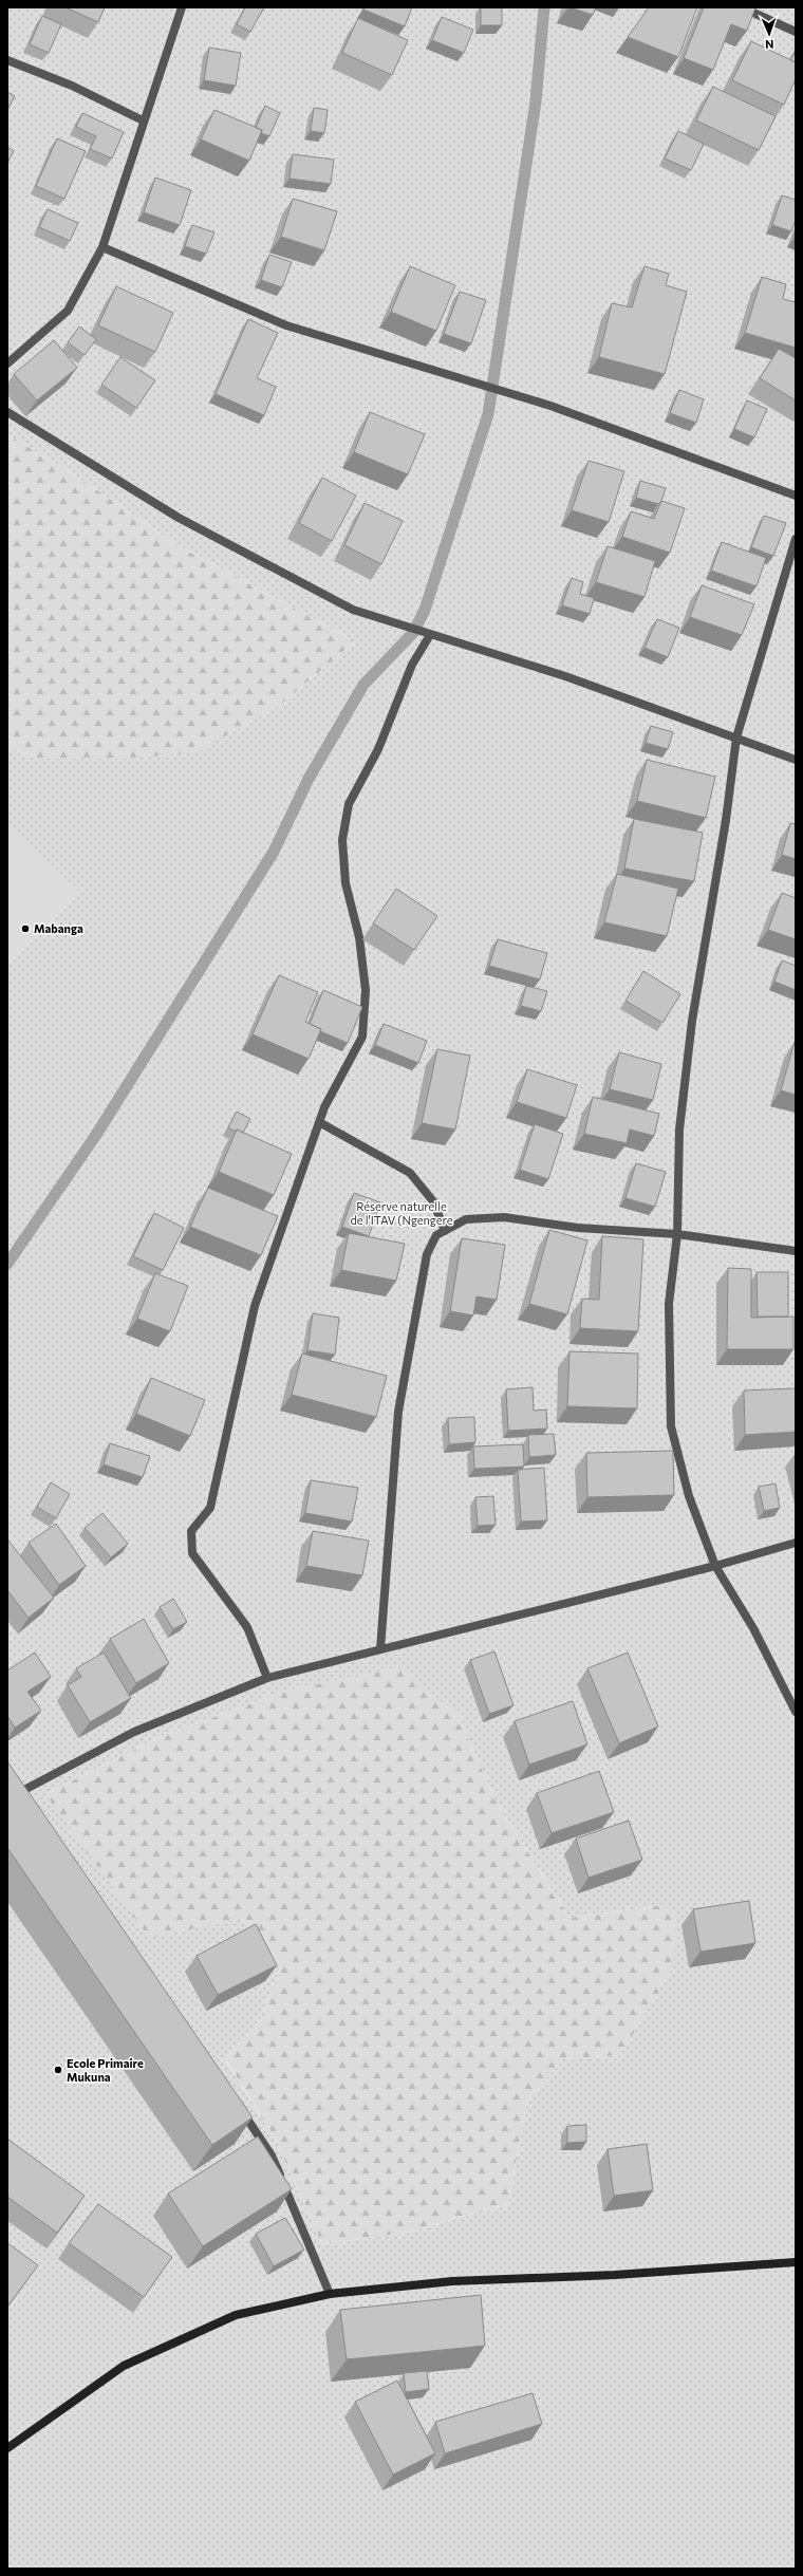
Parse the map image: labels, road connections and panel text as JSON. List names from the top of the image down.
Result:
{
  "parks": ["Réserve naturelle de l'ITAV (Ngengere"],
  "places": ["Mabanga", "Ecole Primaire Mukuna"],
  "north": "bottom"
}
